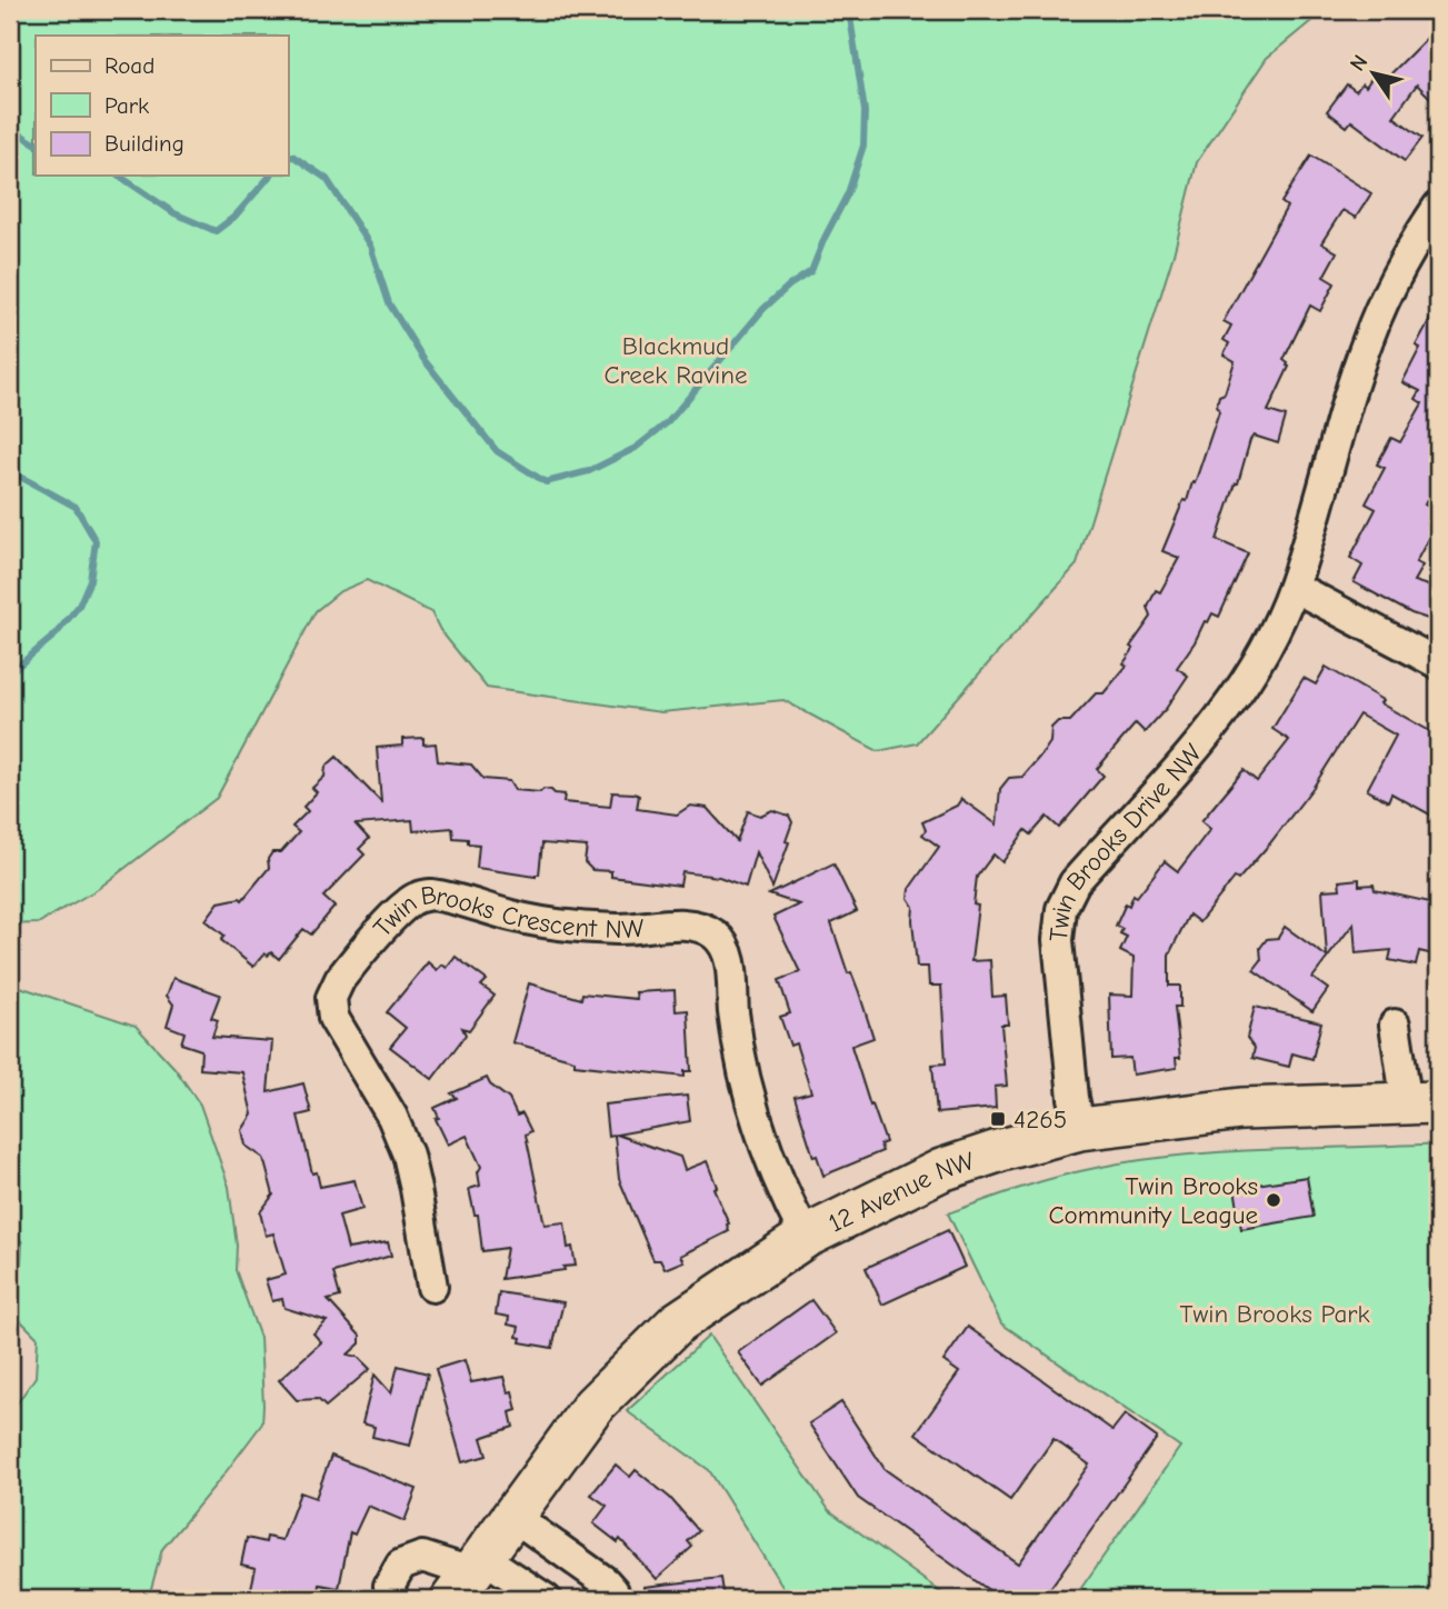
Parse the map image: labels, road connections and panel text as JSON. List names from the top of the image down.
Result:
{
  "streets": {
    "street": ["Twin Brooks Drive NW", "Twin Brooks Crescent NW", "12 Avenue NW"]
  },
  "crossings": [
    ["Twin Brooks Drive NW", "12 Avenue NW"],
    ["Twin Brooks Crescent NW", "12 Avenue NW"]
  ],
  "parks": ["Blackmud Creek Ravine", "Twin Brooks Park"],
  "places": {
    "transit": ["4265"],
    "other": ["Twin Brooks Community League"]
  },
  "legend": ["Road", "Park", "Building"],
  "north": "top left"
}
